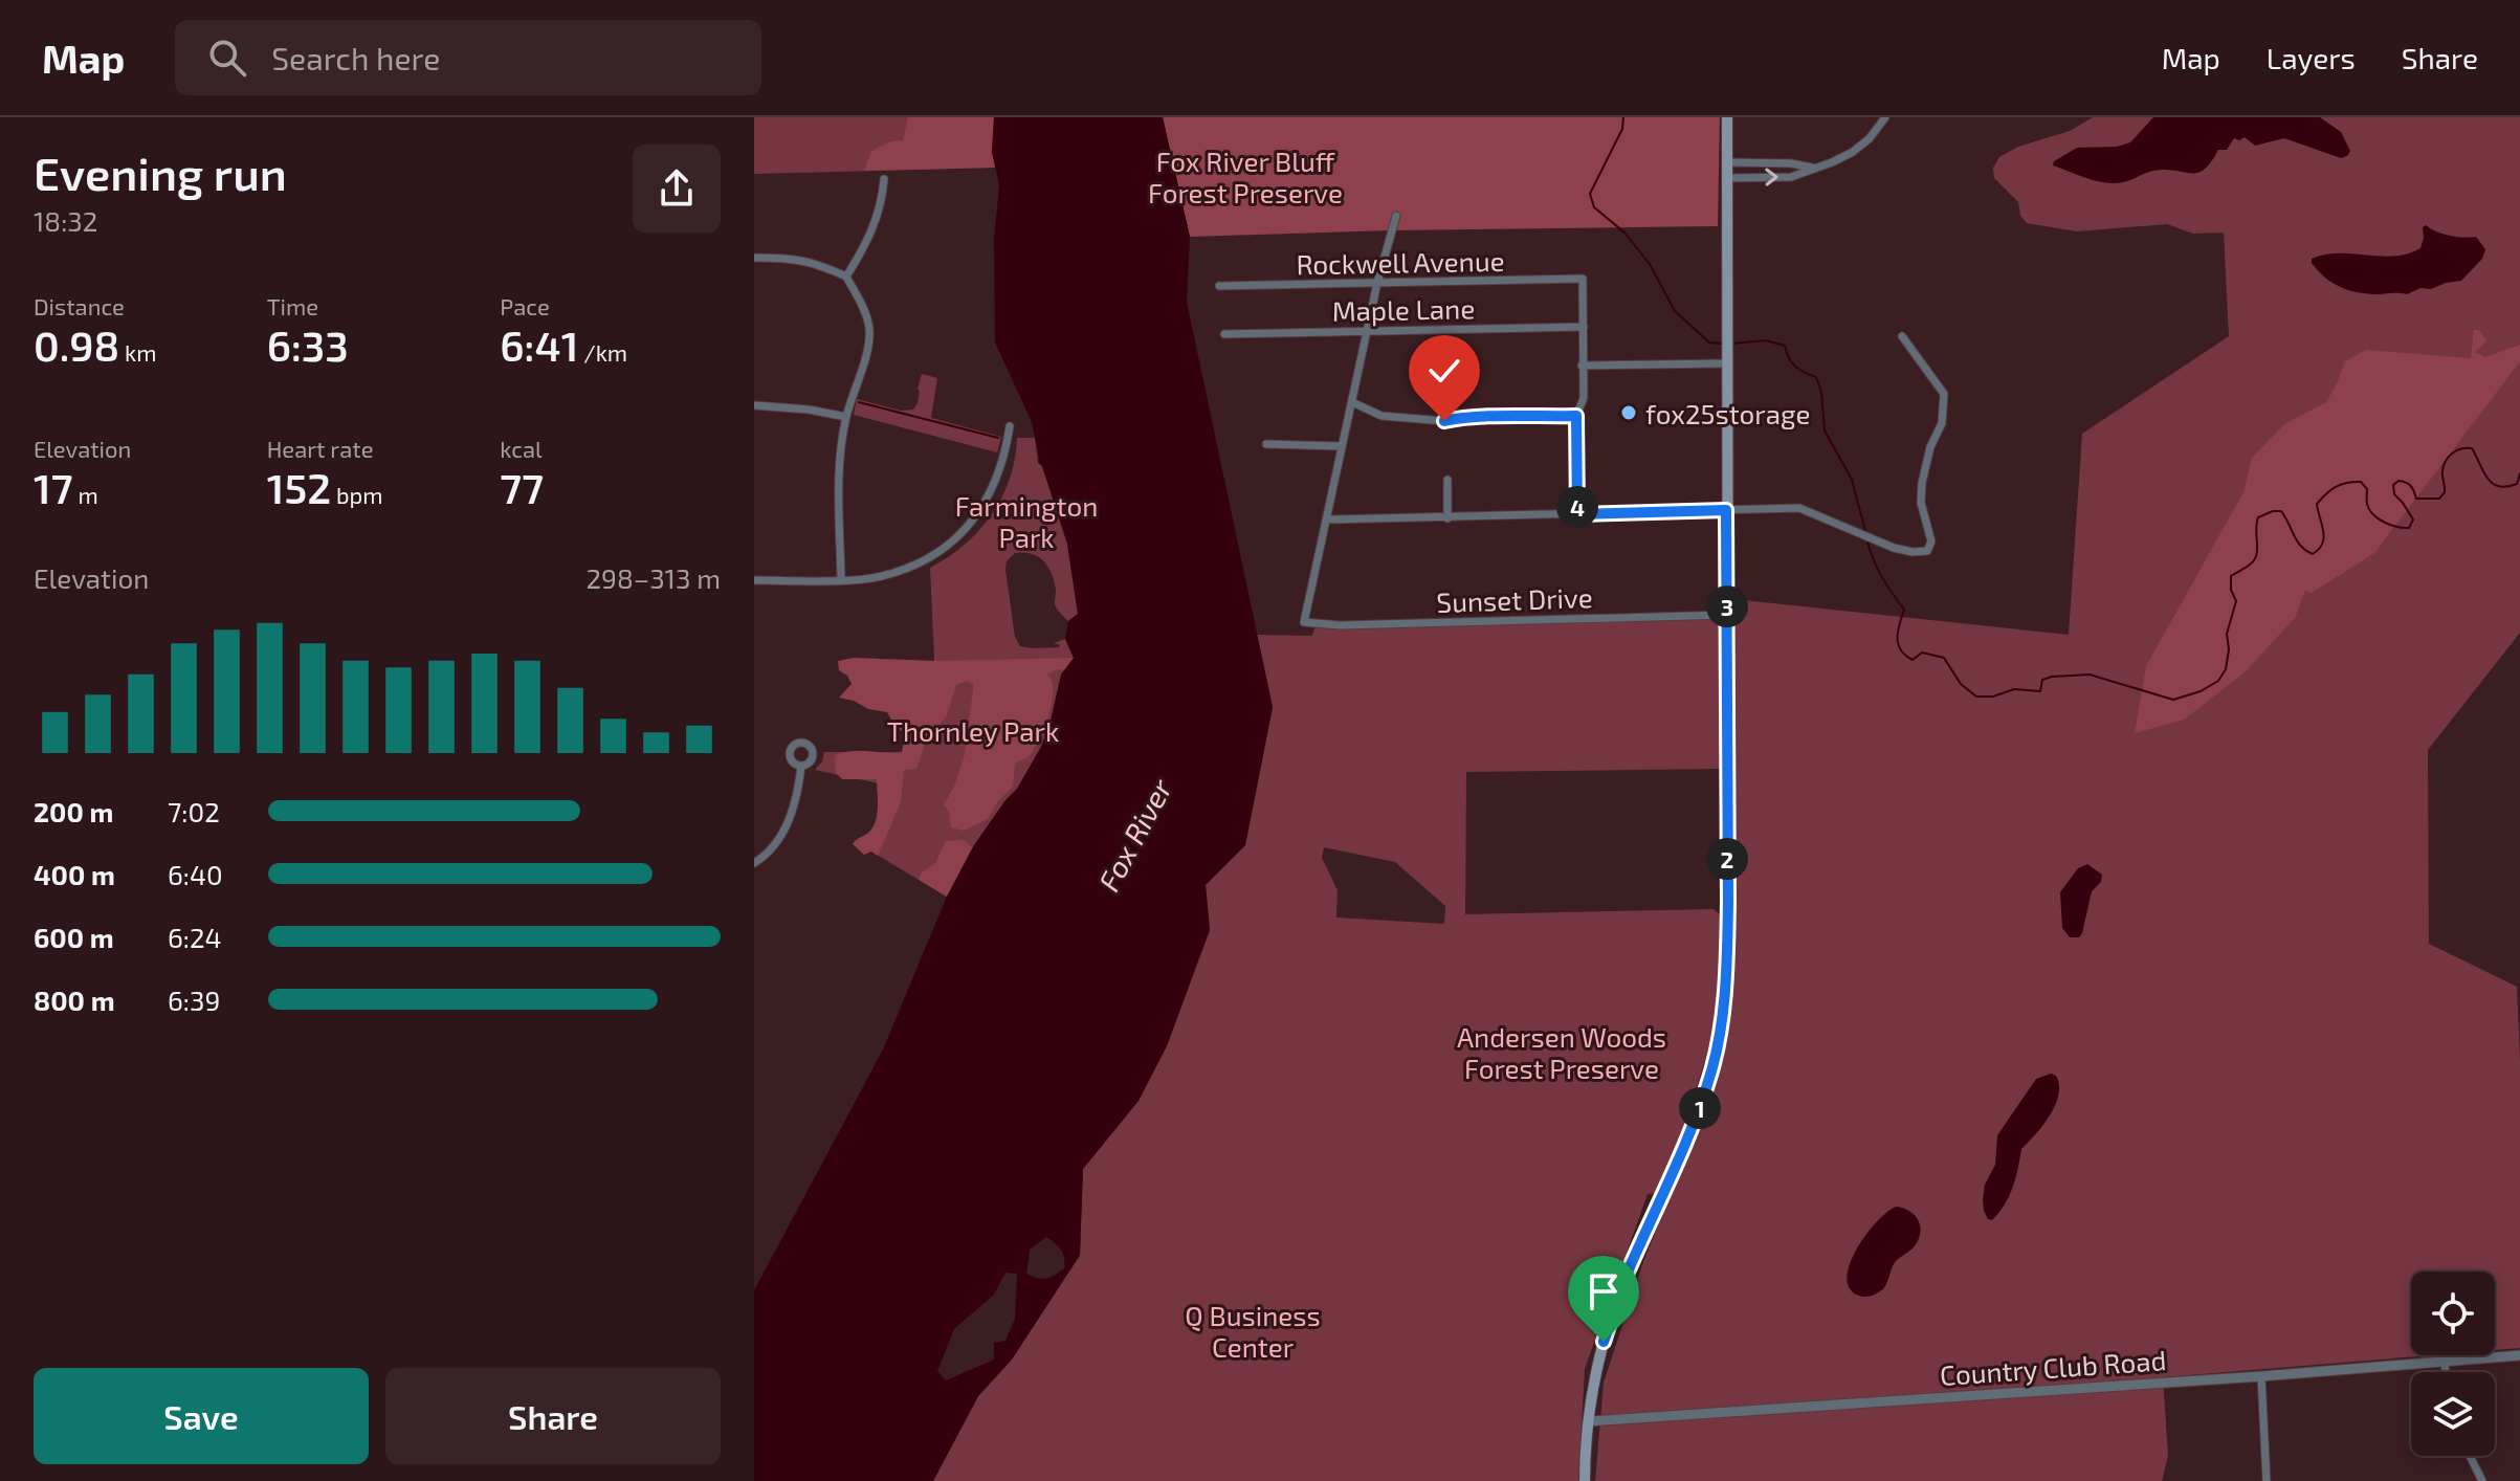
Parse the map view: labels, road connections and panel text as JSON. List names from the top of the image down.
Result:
{
  "streets": {
    "street": [
      "Rockwell Avenue",
      "Maple Lane",
      "Sunset Drive",
      "Country Club Road"
    ]
  },
  "crossings": [
    ["Rockwell Avenue", "Maple Lane"]
  ],
  "water": ["Fox River"],
  "parks": [
    "Fox River Bluff Forest Preserve",
    "Farmington Park",
    "Thornley Park",
    "Andersen Woods Forest Preserve",
    "Q Business Center"
  ],
  "places": ["fox25storage"],
  "page": {
    "header": "Map",
    "search": "Search here",
    "nav": ["Map", "Layers", "Share"],
    "heading": ["Evening run", "18:32"],
    "stats": [
      ["Distance", "0.98 km"],
      ["Time", "6:33"],
      ["Pace", "6:41 /km"],
      ["Elevation", "17 m"],
      ["Heart rate", "152 bpm"],
      ["kcal", "77"]
    ],
    "pins": [
      "4",
      "3",
      "2",
      "1"
    ],
    "chart": ["Elevation", "298–313 m"],
    "list": [
      {
        "name": "200 m",
        "note": "7:02"
      },
      {
        "name": "400 m",
        "note": "6:40"
      },
      {
        "name": "600 m",
        "note": "6:24"
      },
      {
        "name": "800 m",
        "note": "6:39"
      }
    ],
    "buttons": ["Save", "Share"]
  }
}
